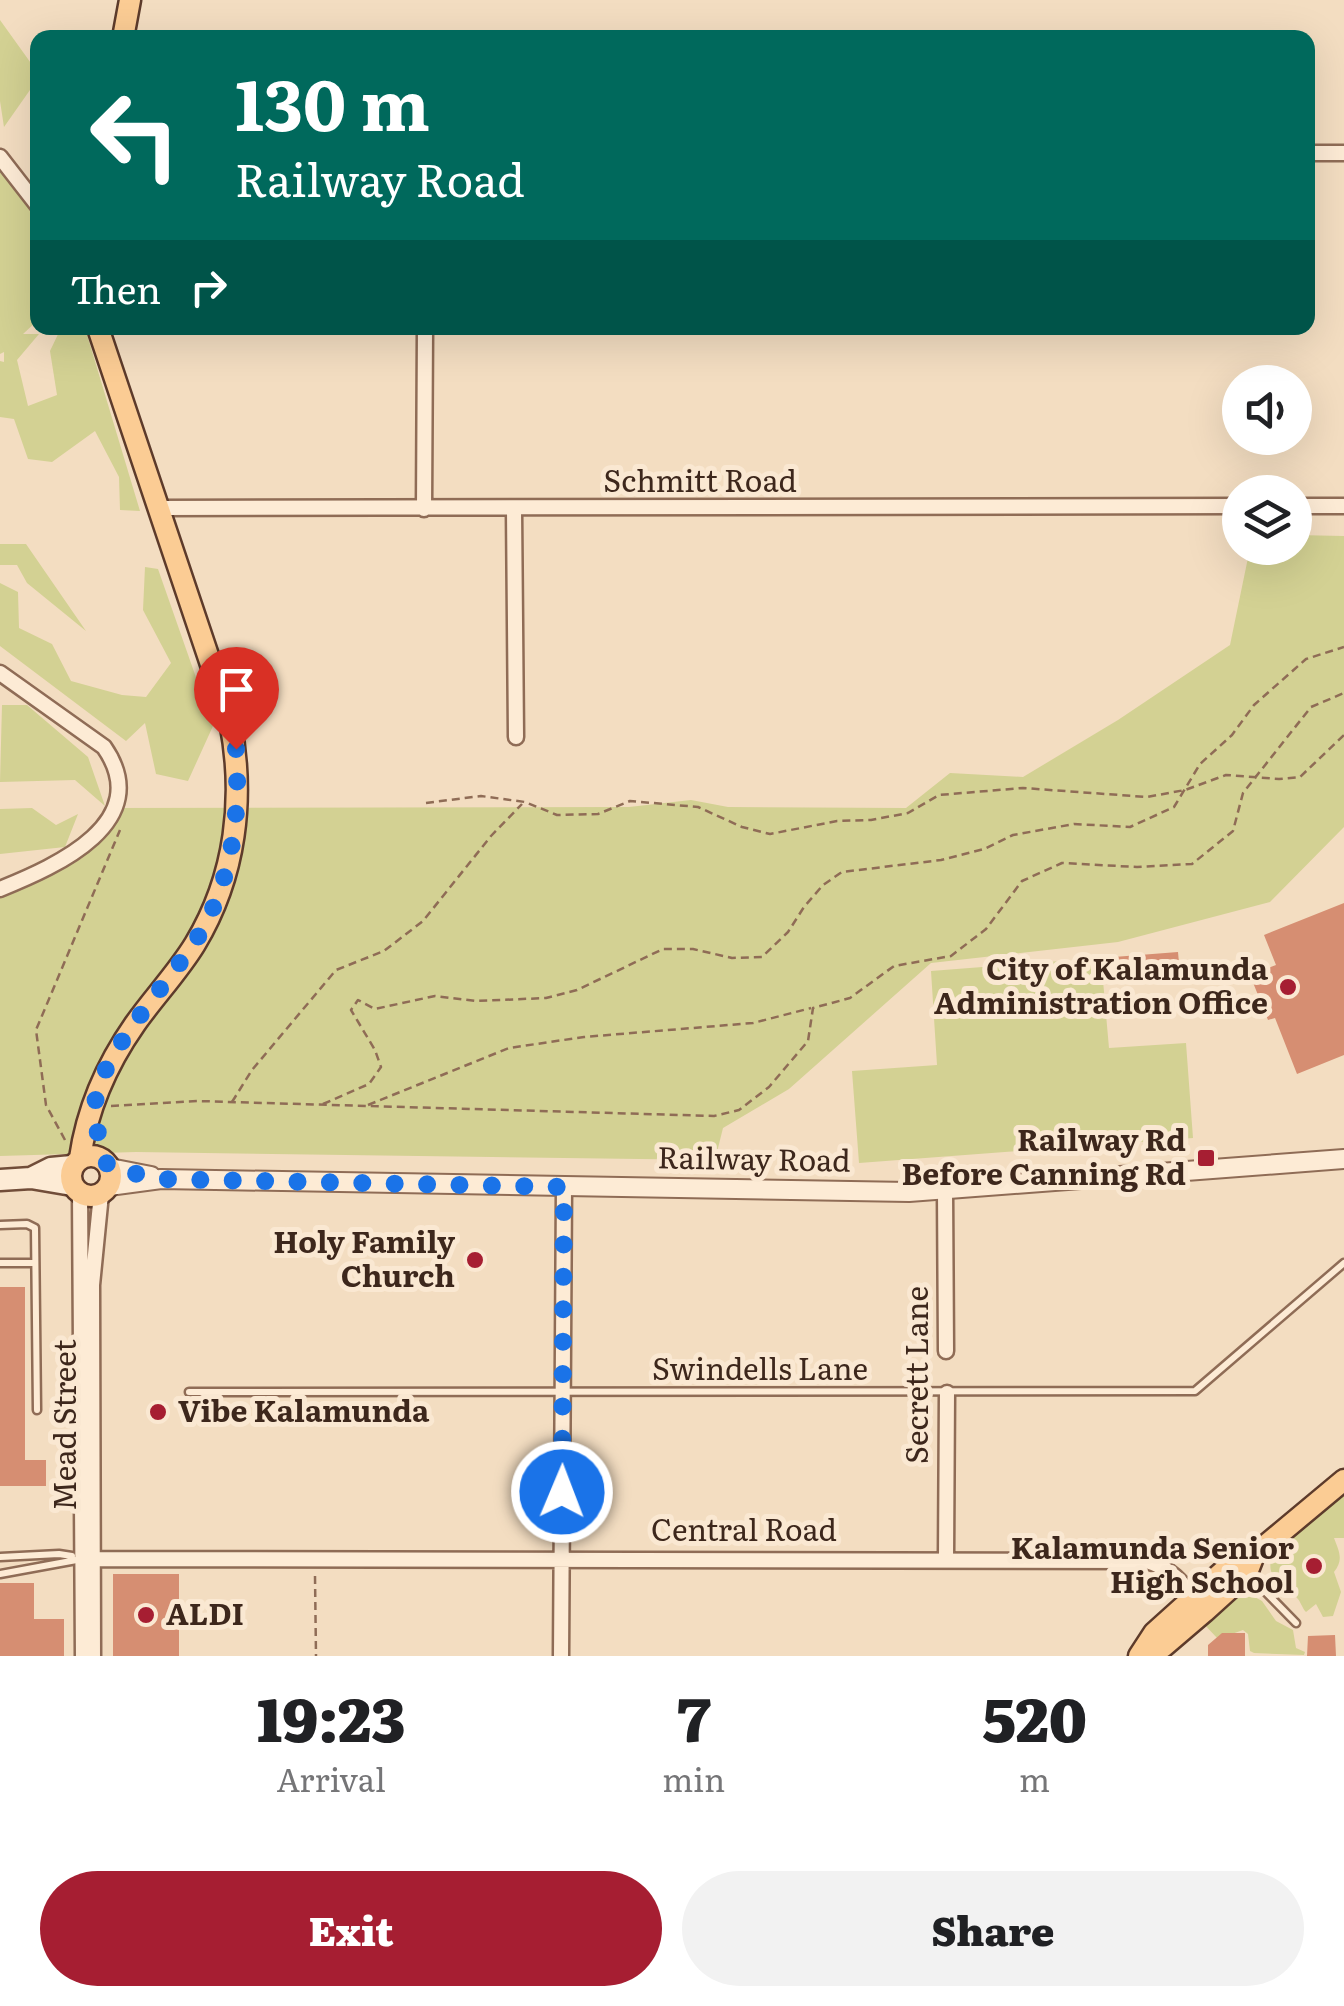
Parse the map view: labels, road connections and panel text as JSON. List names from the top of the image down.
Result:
{
  "streets": {
    "main road": ["Railway Road"],
    "street": [
      "Schmitt Road",
      "Secrett Lane",
      "Mead Street",
      "Central Road"
    ],
    "lane": ["Swindells Lane"]
  },
  "crossings": [
    ["Railway Road", "Secrett Lane"],
    ["Railway Road", "Mead Street"],
    ["Swindells Lane", "Secrett Lane"],
    ["Secrett Lane", "Central Road"],
    ["Mead Street", "Central Road"]
  ],
  "places": {
    "other": [
      "City of Kalamunda Administration Office",
      "Holy Family Church",
      "Vibe Kalamunda",
      "Kalamunda Senior High School",
      "ALDI"
    ],
    "transit": ["Railway Rd Before Canning Rd"]
  },
  "page": {
    "turn": ["130 m", "Railway Road"],
    "then": "Then",
    "eta": [
      "19:23",
      "Arrival",
      "7",
      "min",
      "520",
      "m"
    ],
    "buttons": ["Exit", "Share"]
  }
}
